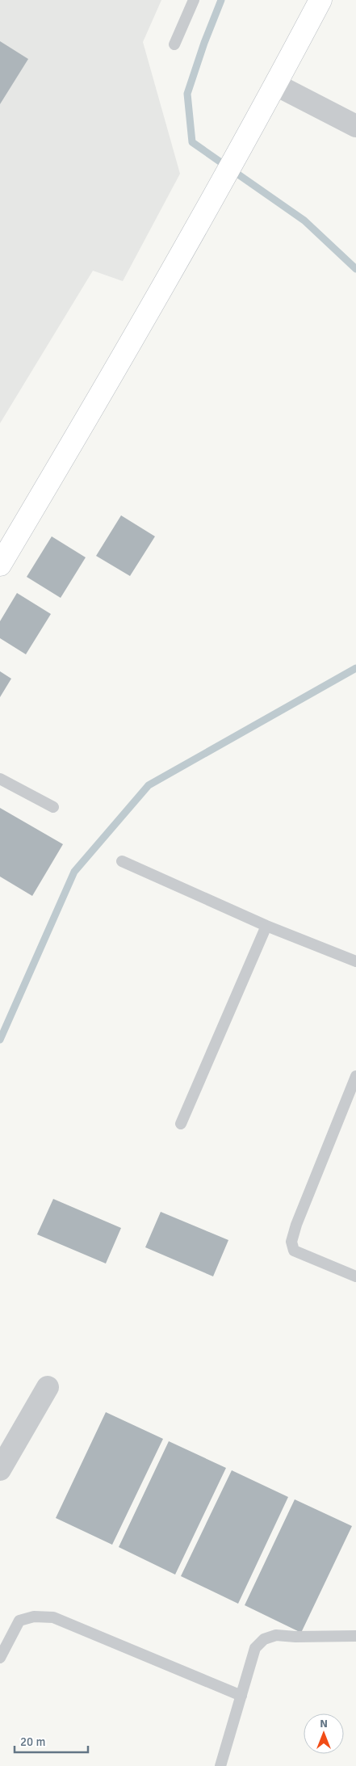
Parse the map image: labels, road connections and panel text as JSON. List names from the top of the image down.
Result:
{
  "scale_bar": "20 m",
  "north": "top"
}
